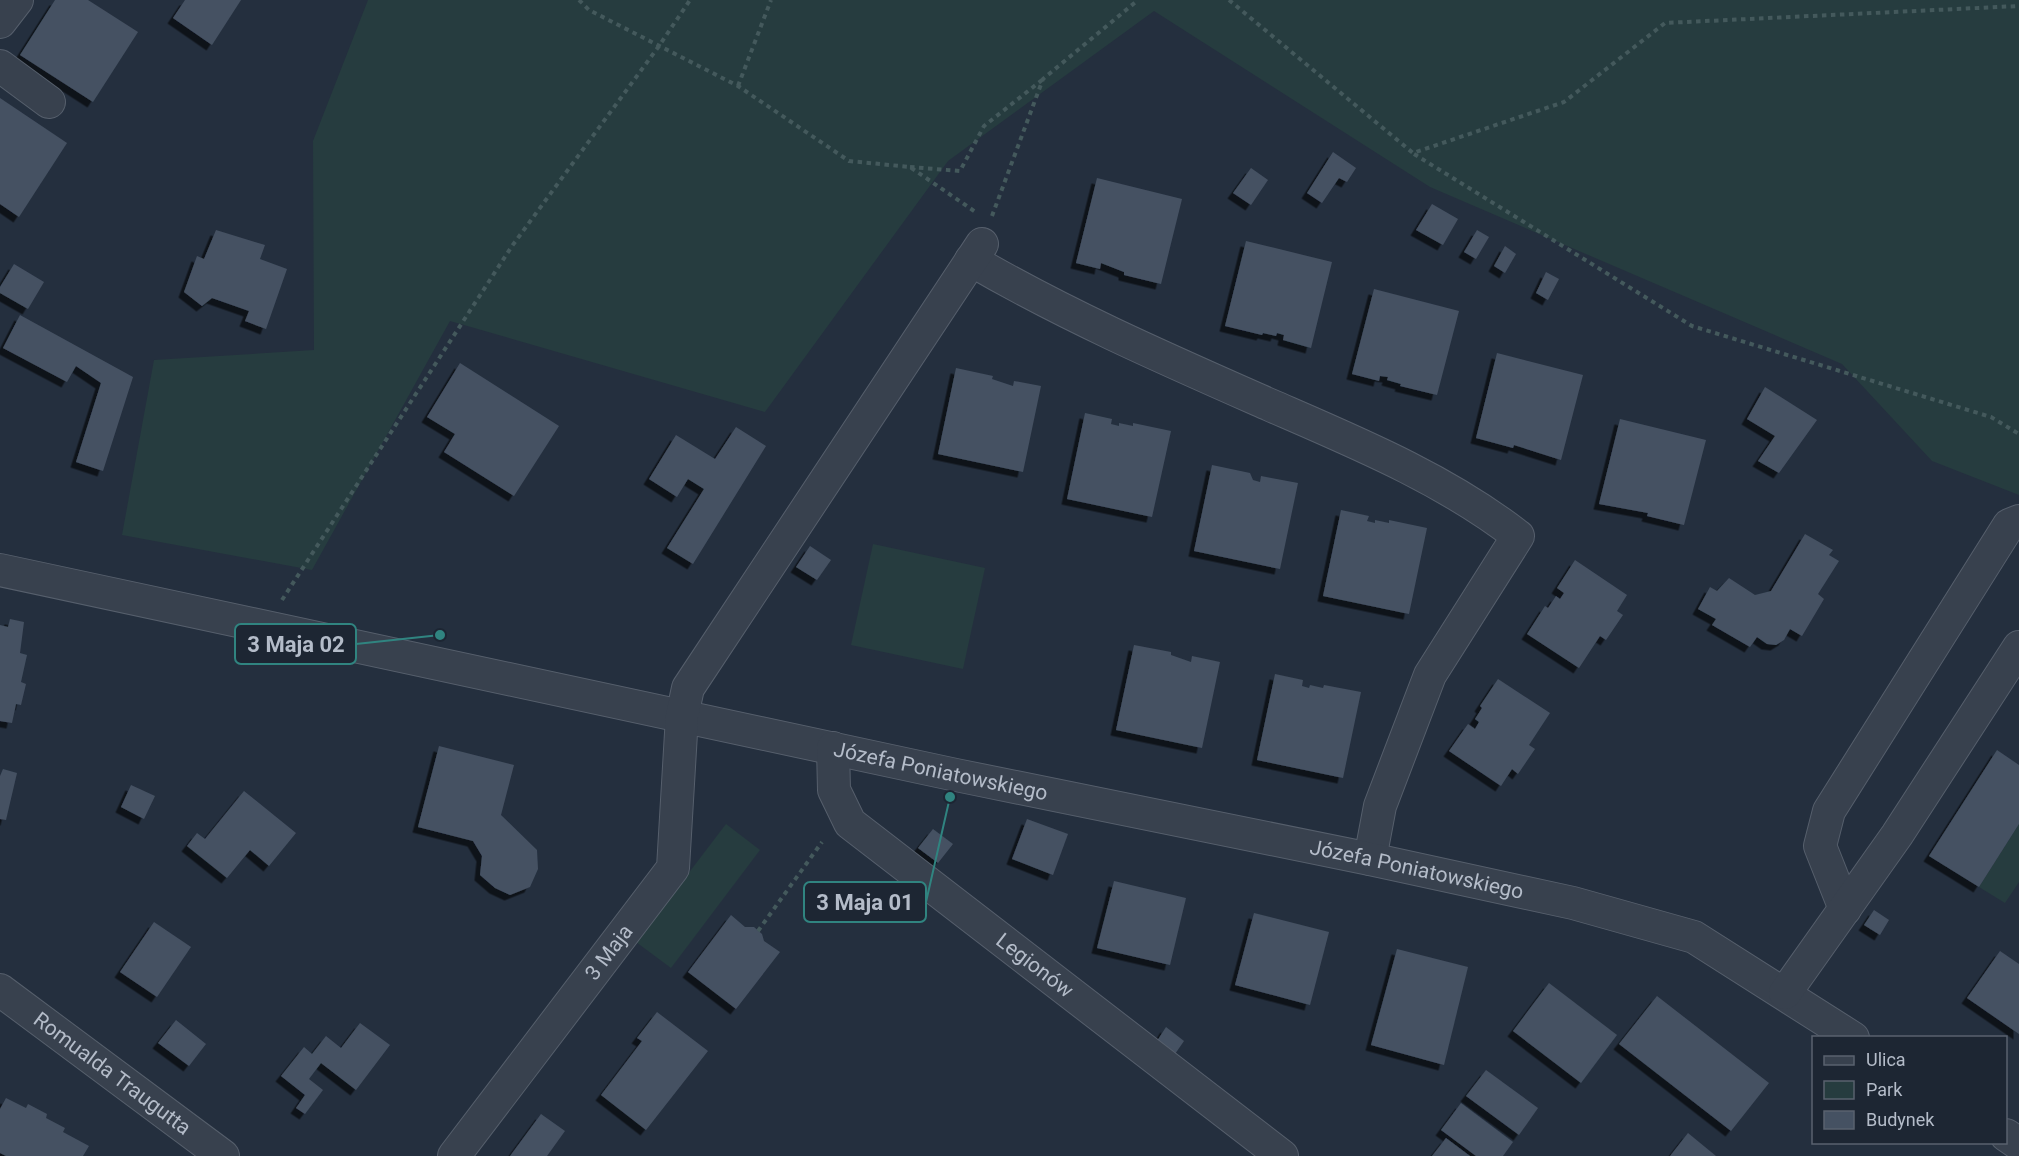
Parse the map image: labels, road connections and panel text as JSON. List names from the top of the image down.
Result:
{
  "streets": {
    "street": [
      "Józefa Poniatowskiego",
      "3 Maja",
      "Legionów",
      "Romualda Traugutta"
    ]
  },
  "crossings": [
    ["Józefa Poniatowskiego", "3 Maja"],
    ["Józefa Poniatowskiego", "Legionów"]
  ],
  "places": ["3 Maja 02", "3 Maja 01"],
  "legend": ["Ulica", "Park", "Budynek"]
}
